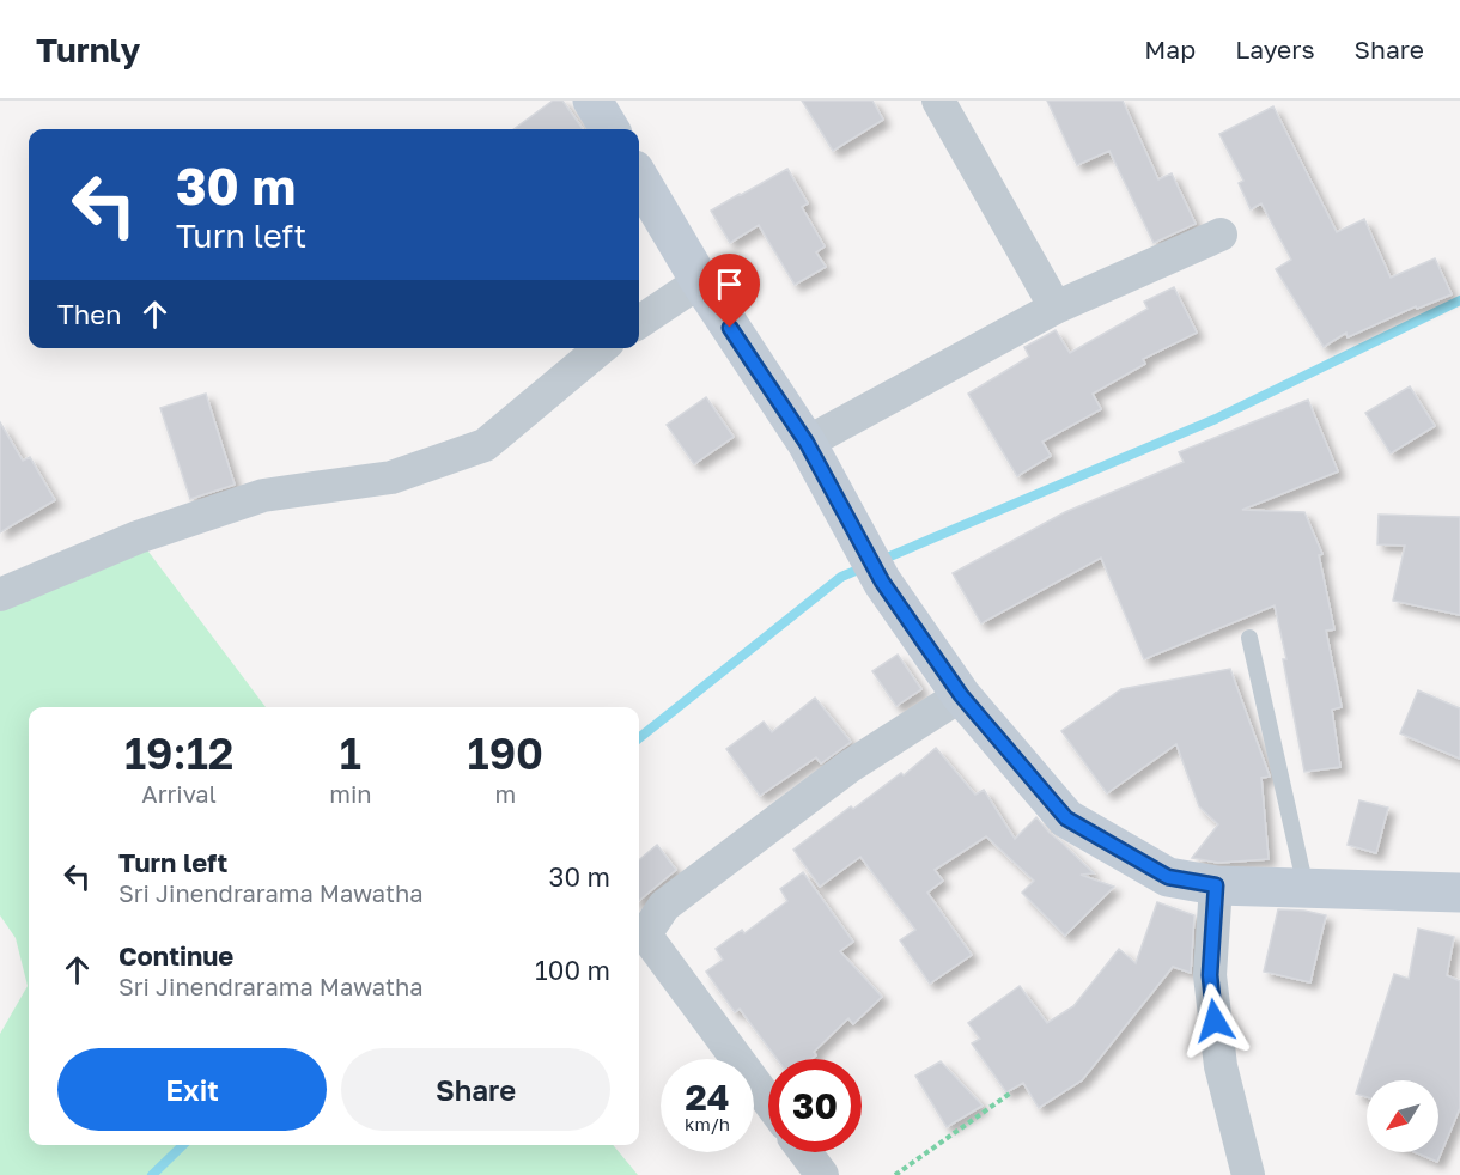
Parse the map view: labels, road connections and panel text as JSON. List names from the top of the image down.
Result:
{
  "north": "bottom left",
  "page": {
    "header": "Turnly",
    "nav": ["Map", "Layers", "Share"],
    "turn": ["30 m", "Turn left"],
    "then": "Then",
    "eta": [
      "19:12",
      "Arrival",
      "1",
      "min",
      "190",
      "m"
    ],
    "list": [
      {
        "name": "Turn left",
        "note": "Sri Jinendrarama Mawatha",
        "value": "30 m"
      },
      {
        "name": "Continue",
        "note": "Sri Jinendrarama Mawatha",
        "value": "100 m"
      }
    ],
    "buttons": ["Exit", "Share"],
    "speed": "24 km/h",
    "limit": "30"
  }
}
